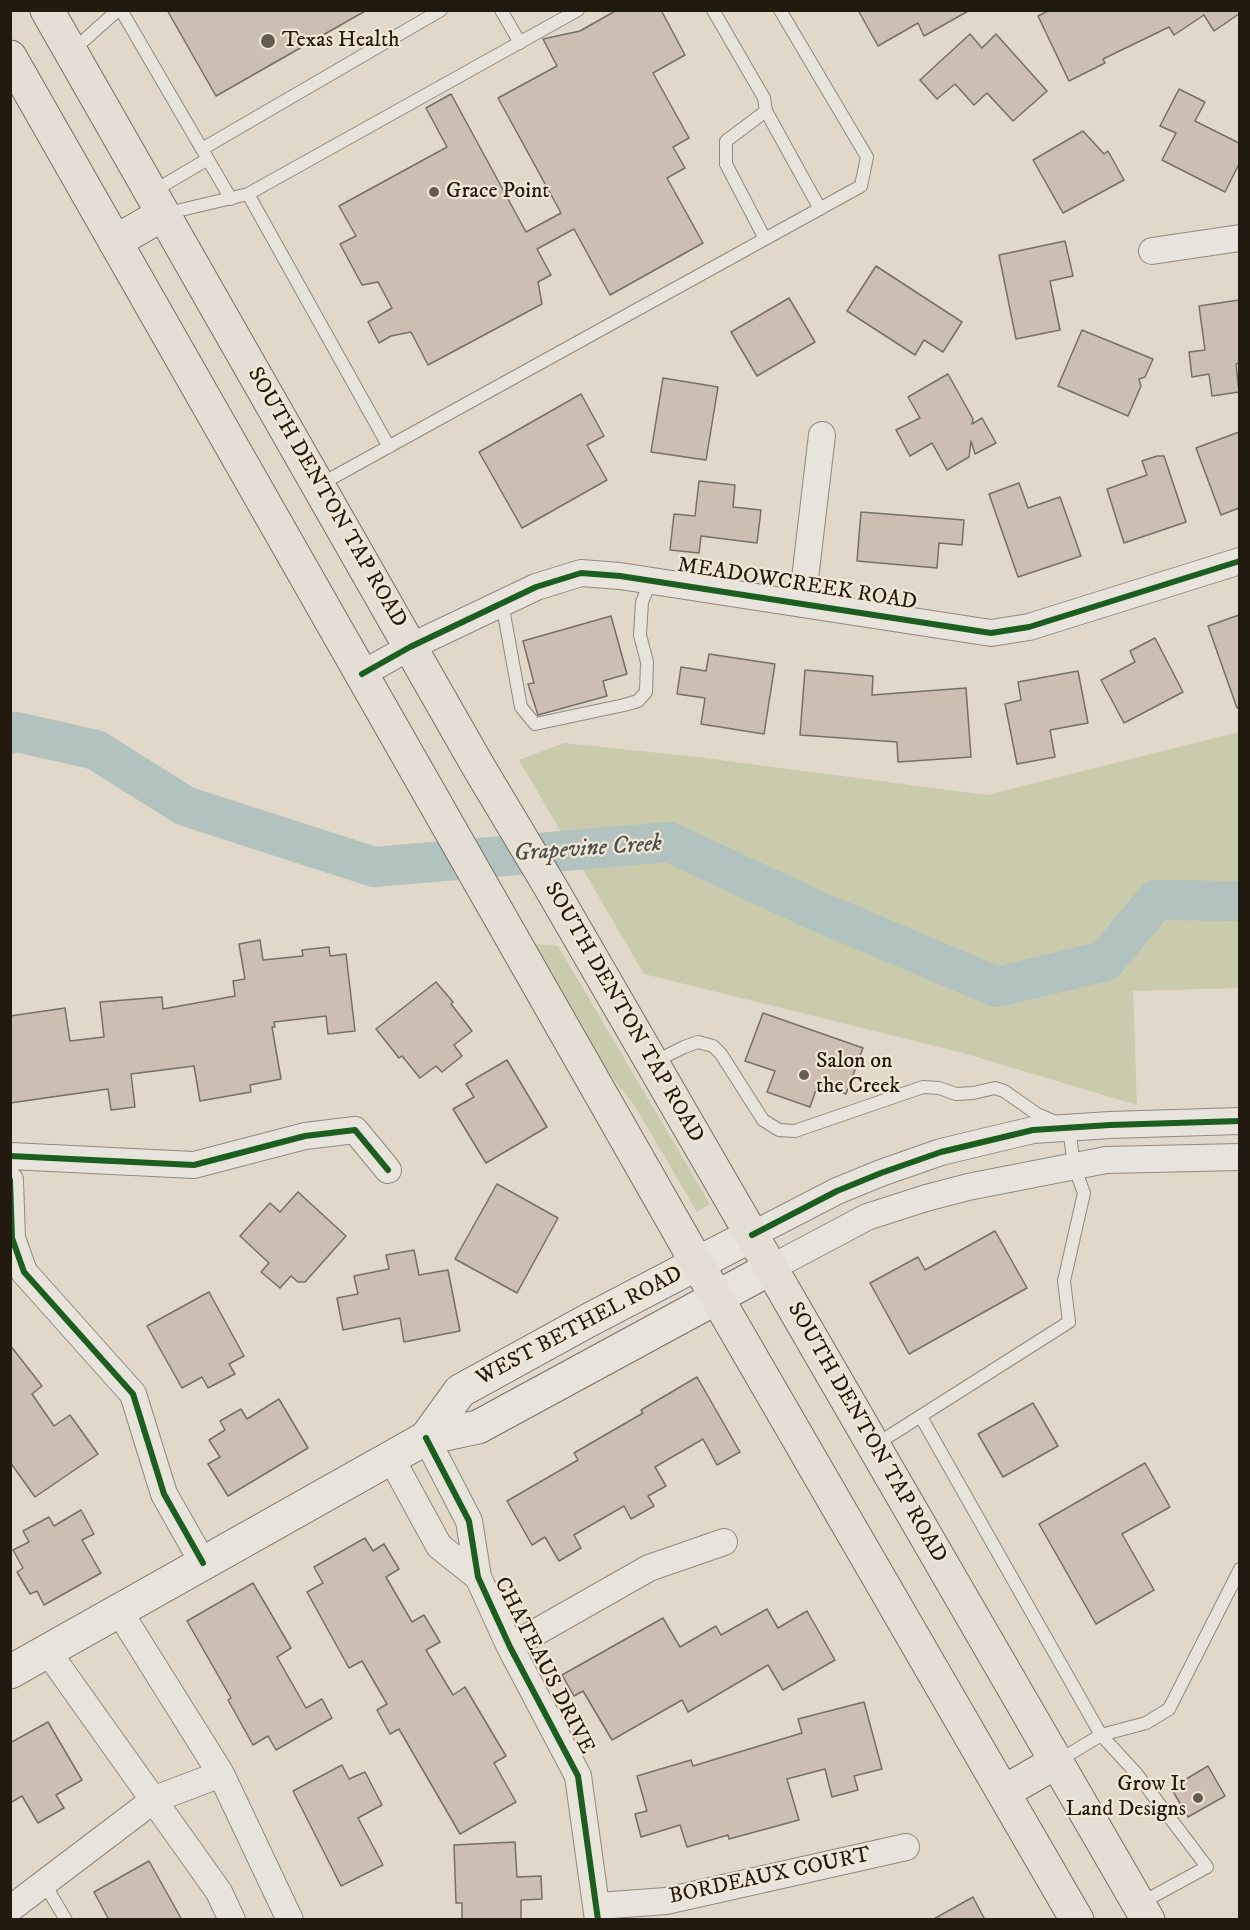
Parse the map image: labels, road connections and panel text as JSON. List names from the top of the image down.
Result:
{
  "streets": {
    "main road": ["SOUTH DENTON TAP ROAD", "WEST BETHEL ROAD"],
    "street": ["MEADOWCREEK ROAD", "CHATEAUS DRIVE", "BORDEAUX COURT"]
  },
  "crossings": [
    ["SOUTH DENTON TAP ROAD", "MEADOWCREEK ROAD"],
    ["SOUTH DENTON TAP ROAD", "WEST BETHEL ROAD"],
    ["WEST BETHEL ROAD", "CHATEAUS DRIVE"],
    ["CHATEAUS DRIVE", "BORDEAUX COURT"]
  ],
  "water": ["Grapevine Creek"],
  "places": [
    "Texas Health",
    "Grace Point",
    "Salon on the Creek",
    "Grow It Land Designs"
  ]
}
